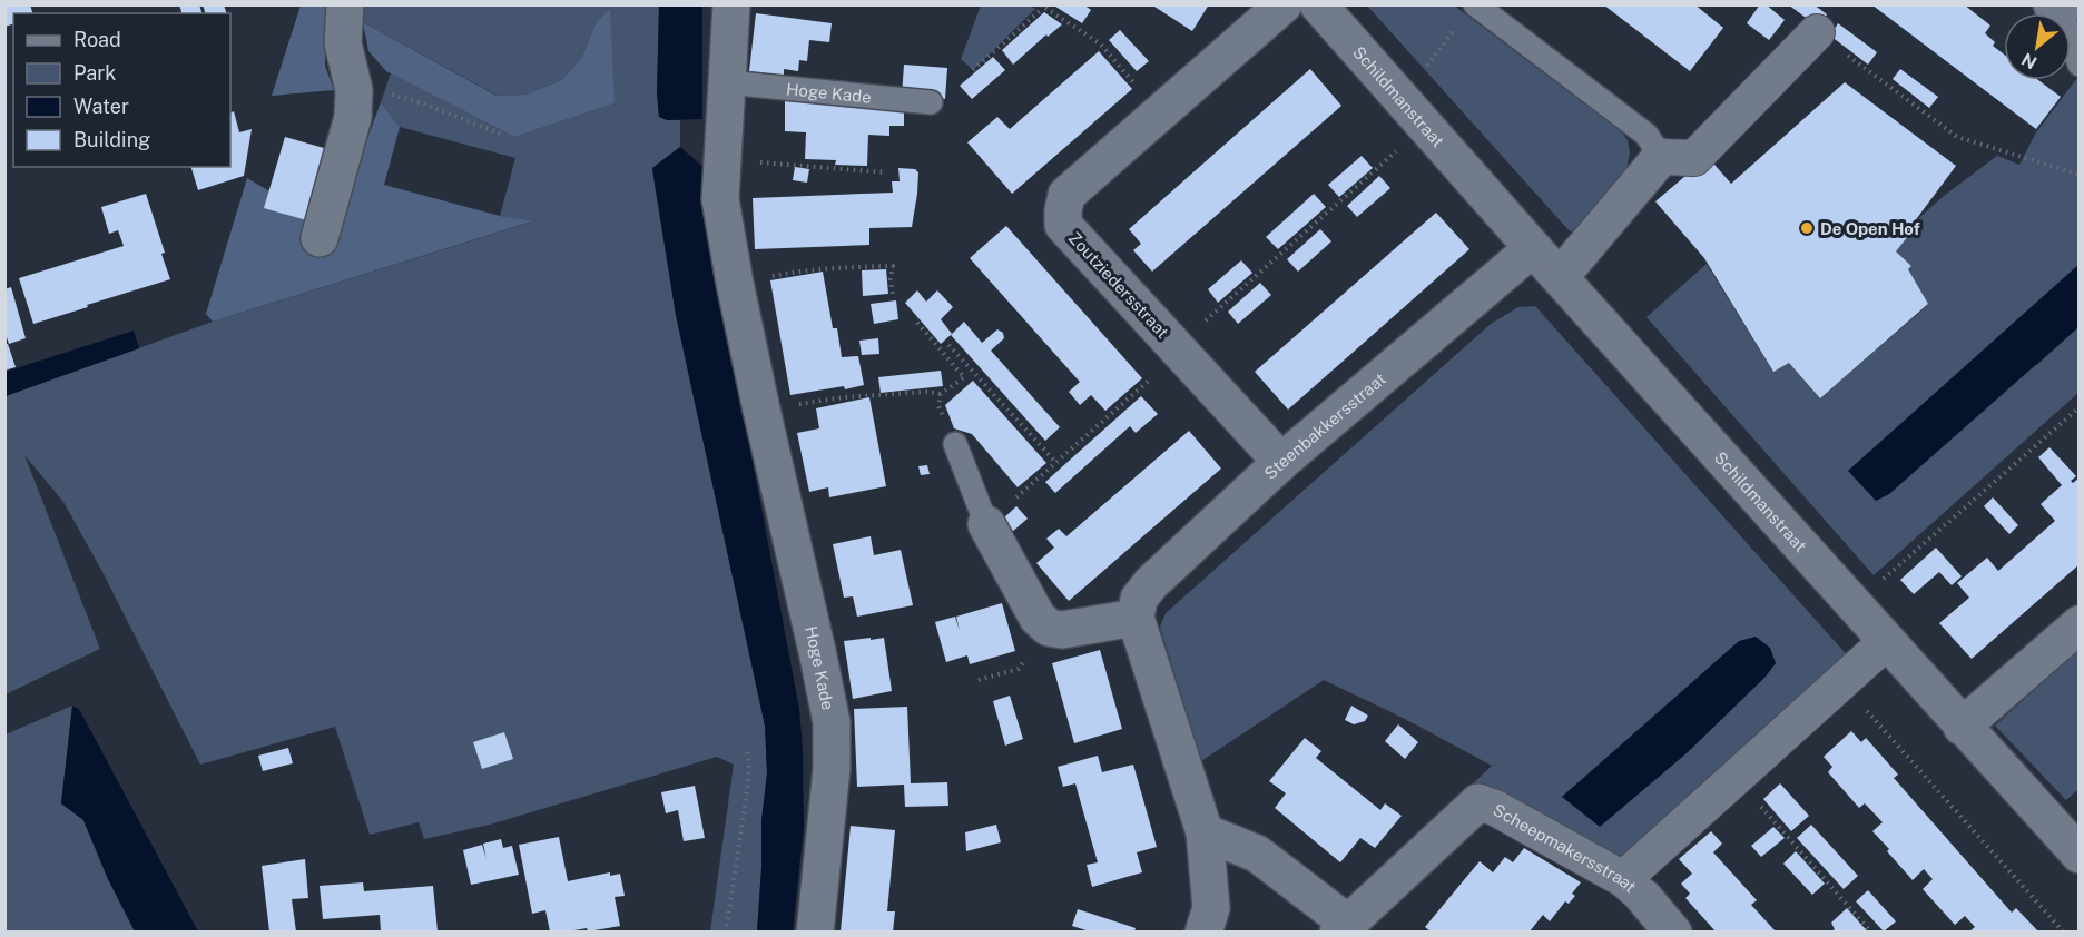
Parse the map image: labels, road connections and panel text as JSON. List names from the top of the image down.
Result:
{
  "streets": {
    "street": [
      "Hoge Kade",
      "Schildmanstraat",
      "Zoutziedersstraat",
      "Steenbakkersstraat",
      "Scheepmakersstraat"
    ]
  },
  "crossings": [
    ["Schildmanstraat", "Steenbakkersstraat"],
    ["Zoutziedersstraat", "Steenbakkersstraat"]
  ],
  "places": ["De Open Hof"],
  "legend": [
    "Road",
    "Park",
    "Water",
    "Building"
  ],
  "north": "bottom left"
}
